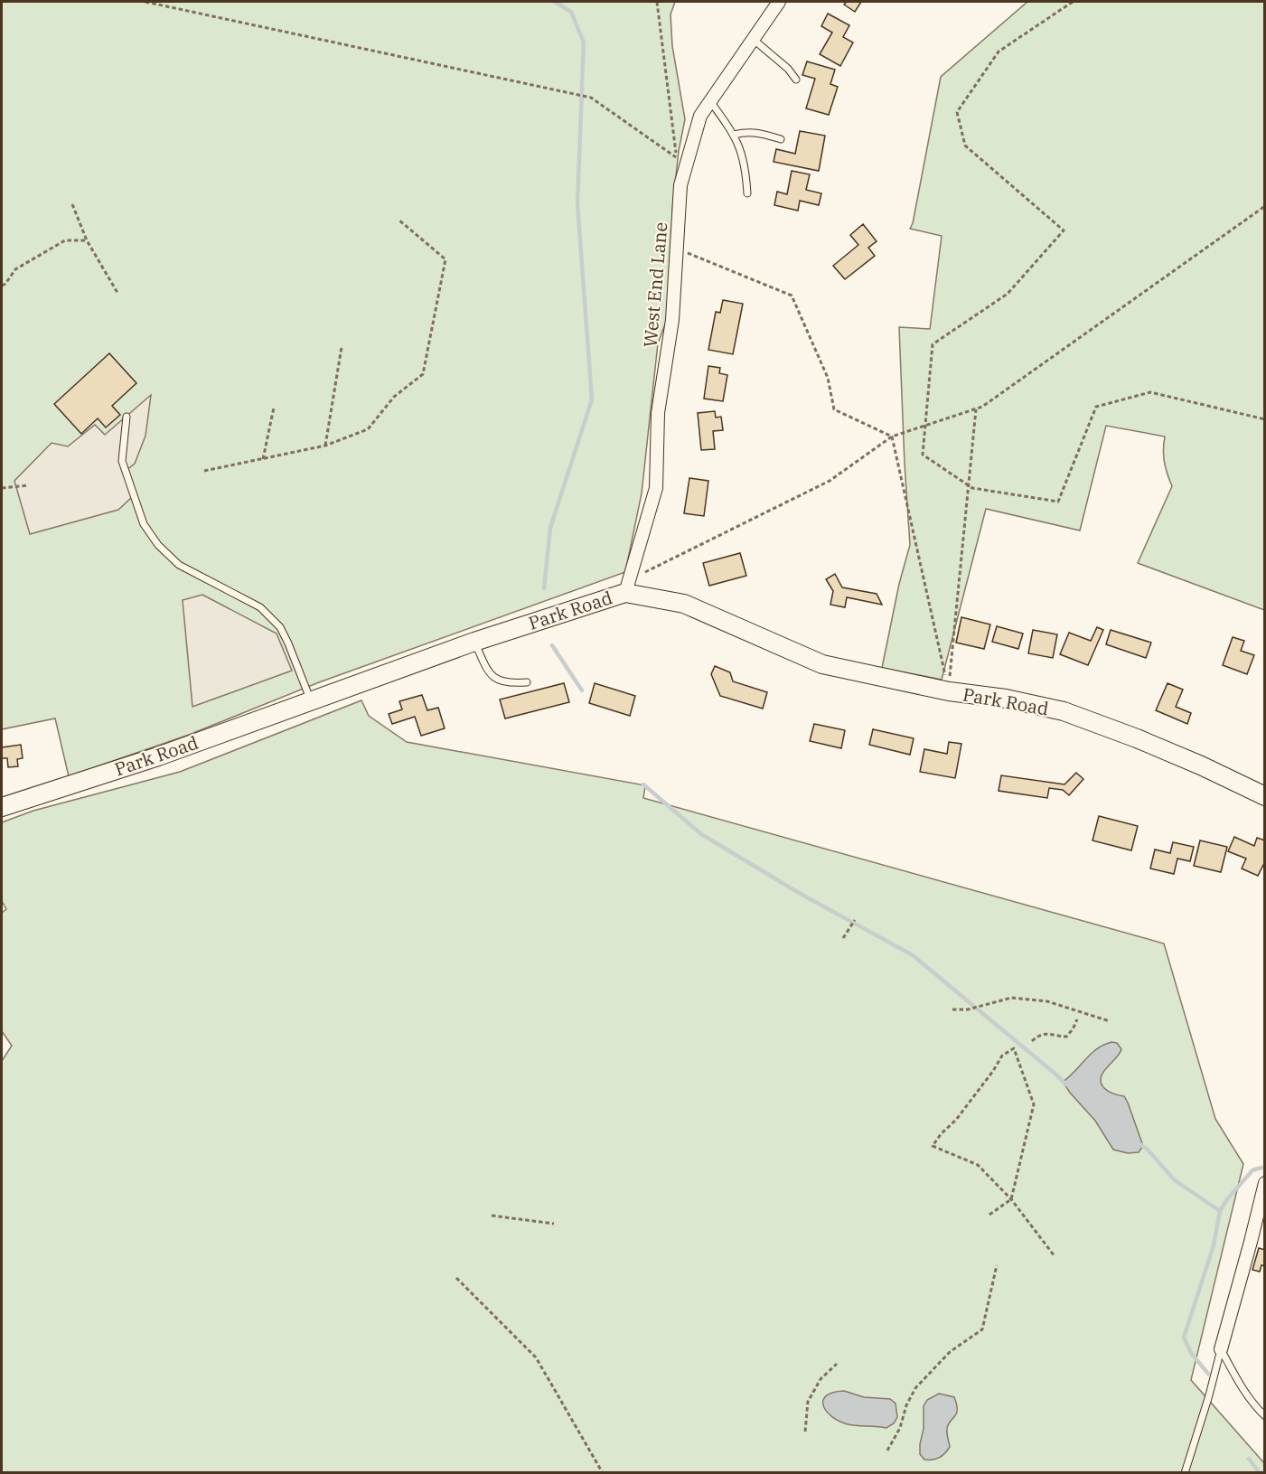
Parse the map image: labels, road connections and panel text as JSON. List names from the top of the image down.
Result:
{
  "streets": {
    "main road": ["Park Road"],
    "street": ["West End Lane"]
  },
  "crossings": [
    ["West End Lane", "Park Road"]
  ]
}
